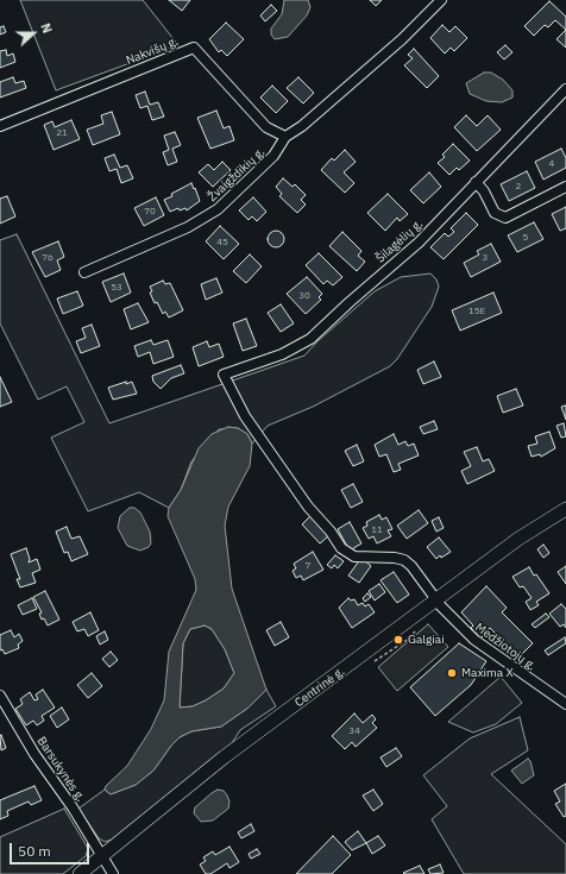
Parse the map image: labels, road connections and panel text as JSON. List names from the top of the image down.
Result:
{
  "streets": {
    "main road": ["Centrinė g."],
    "street": [
      "Nakvišų g.",
      "Žvaigždikių g.",
      "Šilagėlių g.",
      "Medžiotojų g.",
      "Barsukynės g."
    ]
  },
  "crossings": [
    ["Nakvišų g.", "Žvaigždikių g."],
    ["Šilagėlių g.", "Medžiotojų g."],
    ["Medžiotojų g.", "Centrinė g."],
    ["Centrinė g.", "Barsukynės g."]
  ],
  "places": ["Galgiai", "Maxima X"],
  "house_numbers": [
    "21",
    "4",
    "2",
    "70",
    "5",
    "45",
    "76",
    "3",
    "53",
    "30",
    "15E",
    "11",
    "7",
    "34"
  ],
  "scale_bar": "50 m",
  "north": "right"
}
